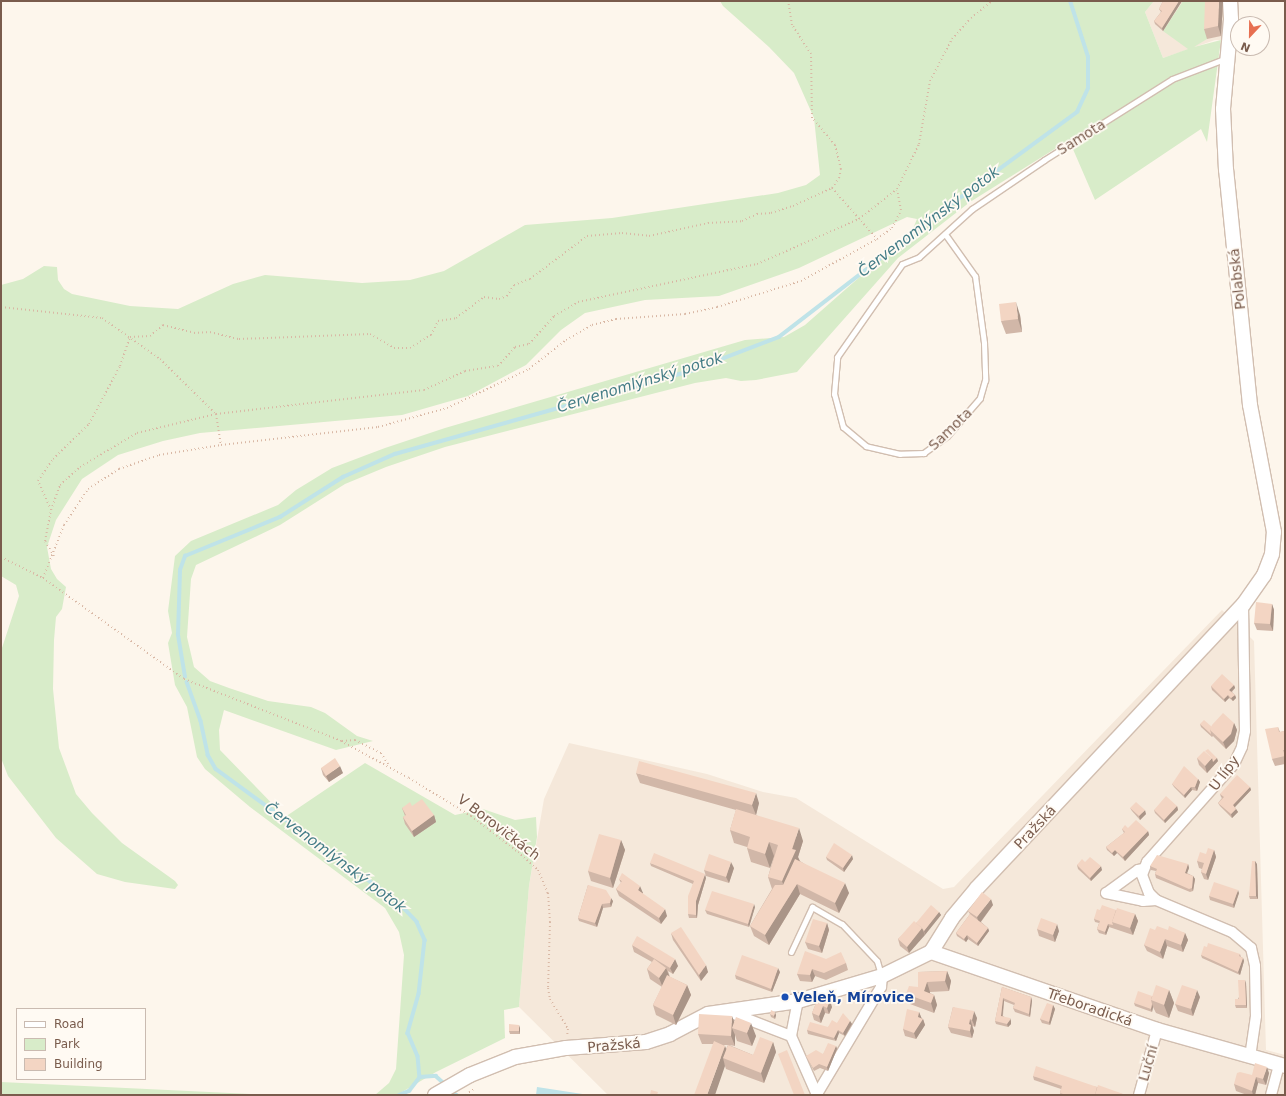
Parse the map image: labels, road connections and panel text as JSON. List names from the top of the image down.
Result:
{
  "streets": {
    "street": [
      "Polabská",
      "U lípy",
      "Pražská",
      "Třeboradická",
      "Luční"
    ],
    "lane": ["Samota"],
    "path": ["V Borovičkách"]
  },
  "crossings": [
    ["Samota", "Polabská"],
    ["Polabská", "U lípy"],
    ["Polabská", "Pražská"],
    ["U lípy", "Pražská"],
    ["U lípy", "Třeboradická"],
    ["V Borovičkách", "Pražská"],
    ["Pražská", "Třeboradická"],
    ["Třeboradická", "Luční"]
  ],
  "water": ["Červenomlýnský potok"],
  "places": ["Veleň, Mírovice"],
  "legend": ["Road", "Park", "Building"],
  "north": "bottom"
}
